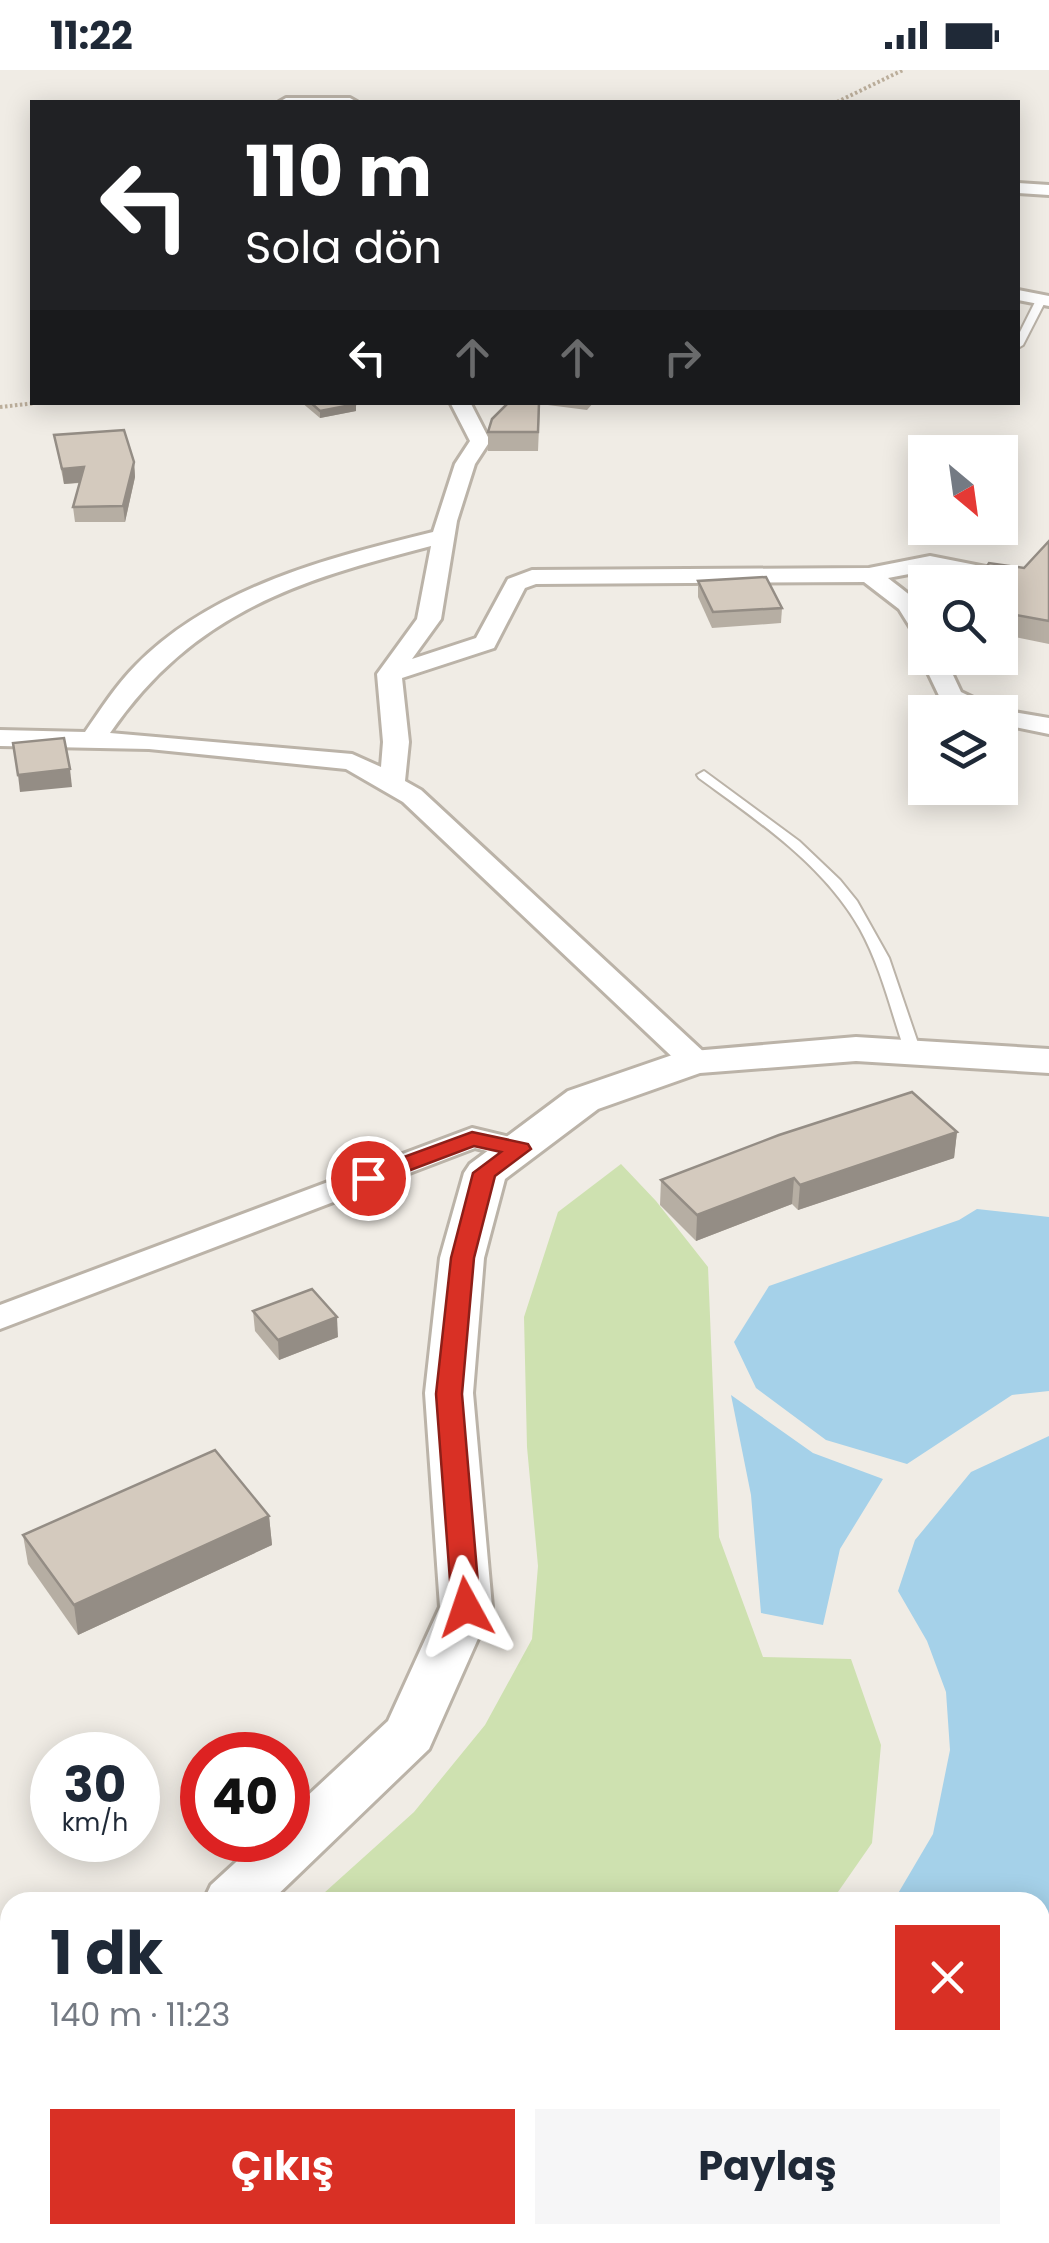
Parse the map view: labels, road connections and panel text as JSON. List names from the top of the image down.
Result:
{
  "north": "bottom right",
  "page": {
    "status": "11:22",
    "turn": ["110 m", "Sola dön"],
    "speed": "30 km/h",
    "limit": "40",
    "heading": ["1 dk", "140 m · 11:23"],
    "buttons": ["Çıkış", "Paylaş"]
  }
}
